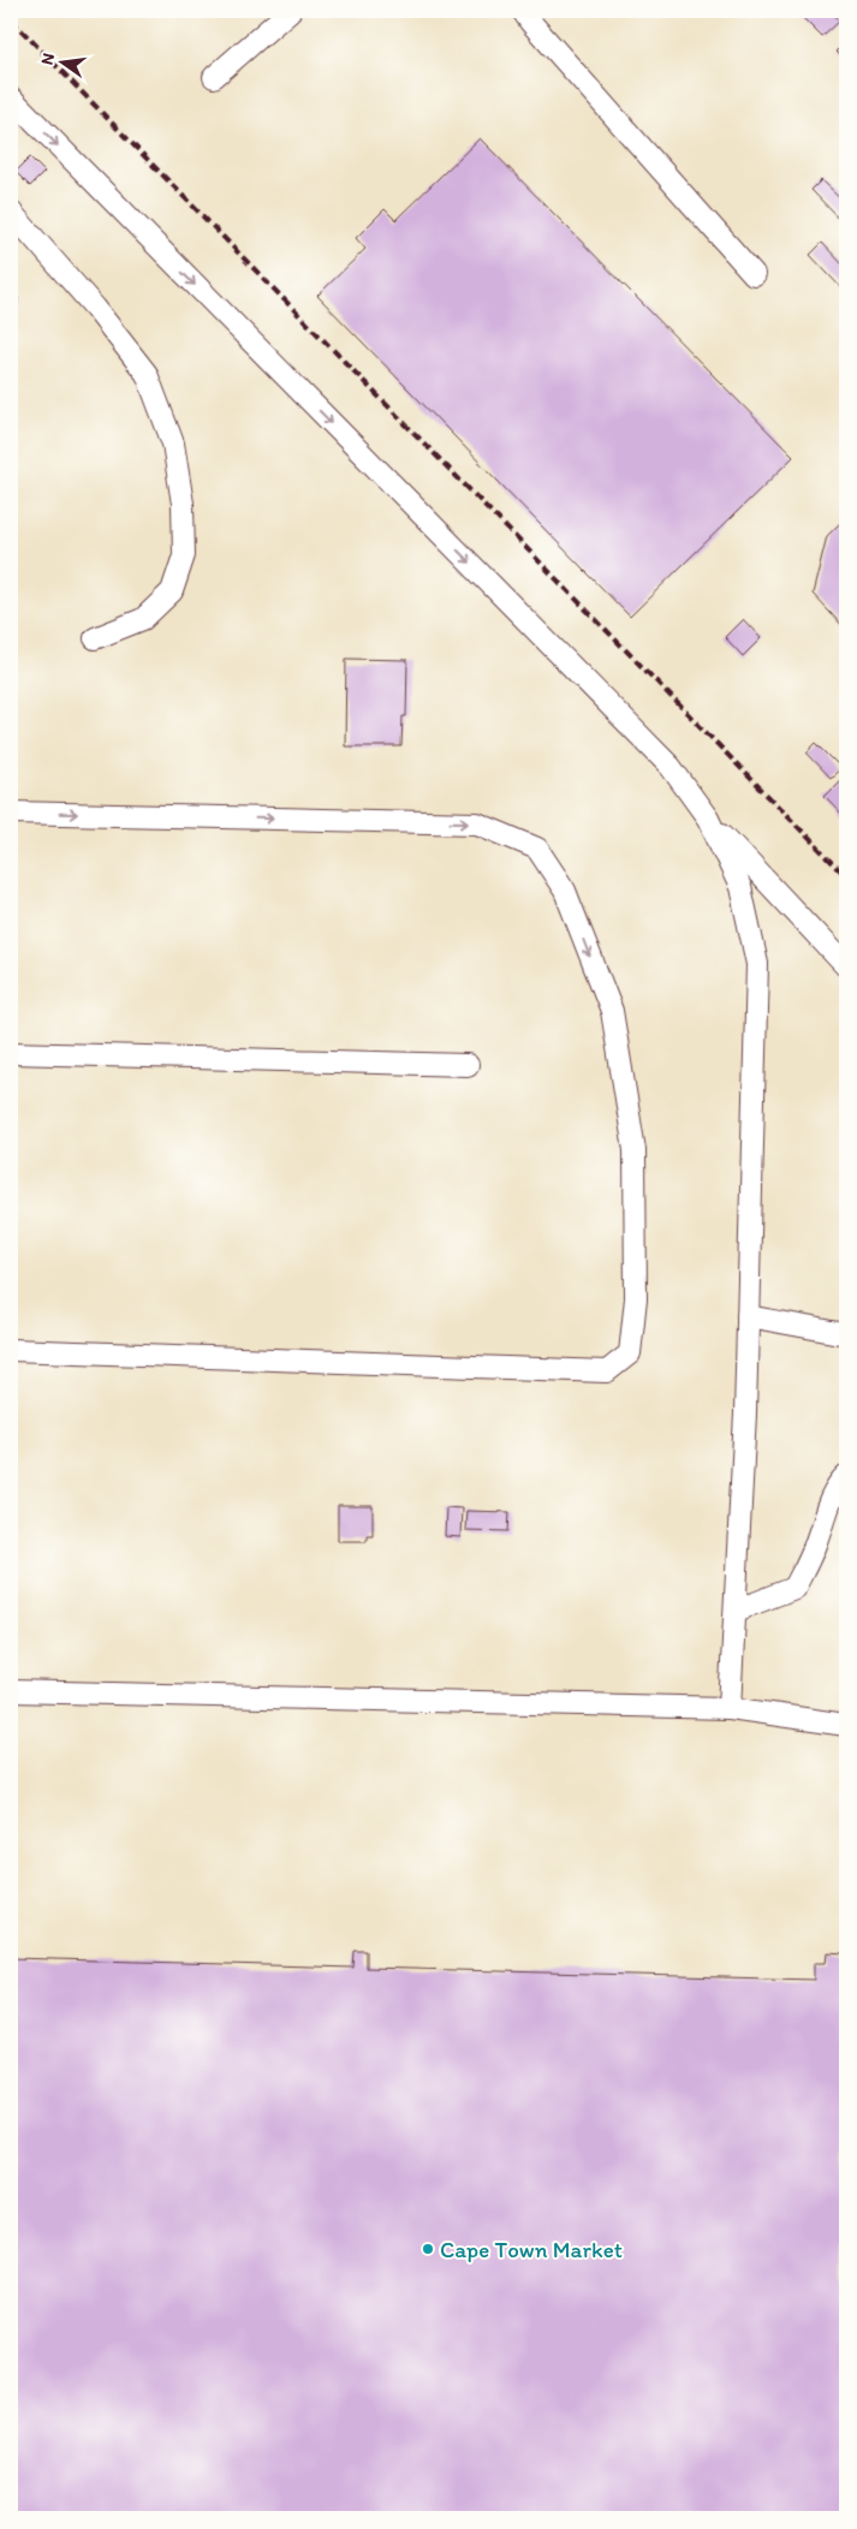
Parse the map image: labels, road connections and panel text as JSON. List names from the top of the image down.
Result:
{
  "places": ["Cape Town Market"],
  "north": "left"
}
